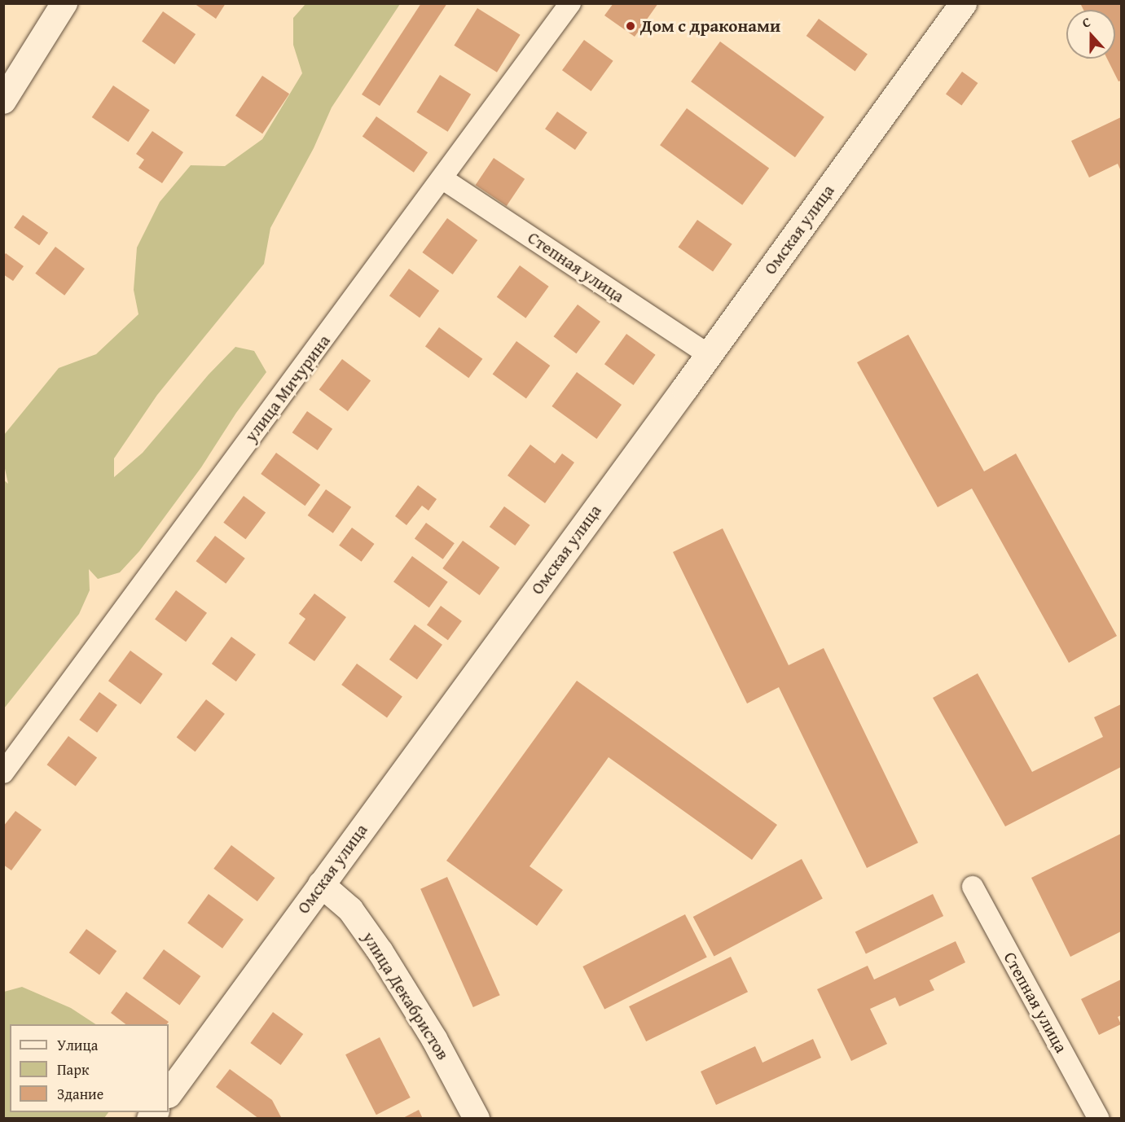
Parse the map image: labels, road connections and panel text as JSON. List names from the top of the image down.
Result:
{
  "streets": {
    "main road": ["Омская улица"],
    "street": ["Степная улица", "улица Мичурина", "улица Декабристов"]
  },
  "crossings": [
    ["Омская улица", "Степная улица"],
    ["Омская улица", "улица Декабристов"],
    ["Степная улица", "улица Мичурина"]
  ],
  "places": ["Дом с драконами"],
  "legend": ["Улица", "Парк", "Здание"],
  "north": "top"
}
